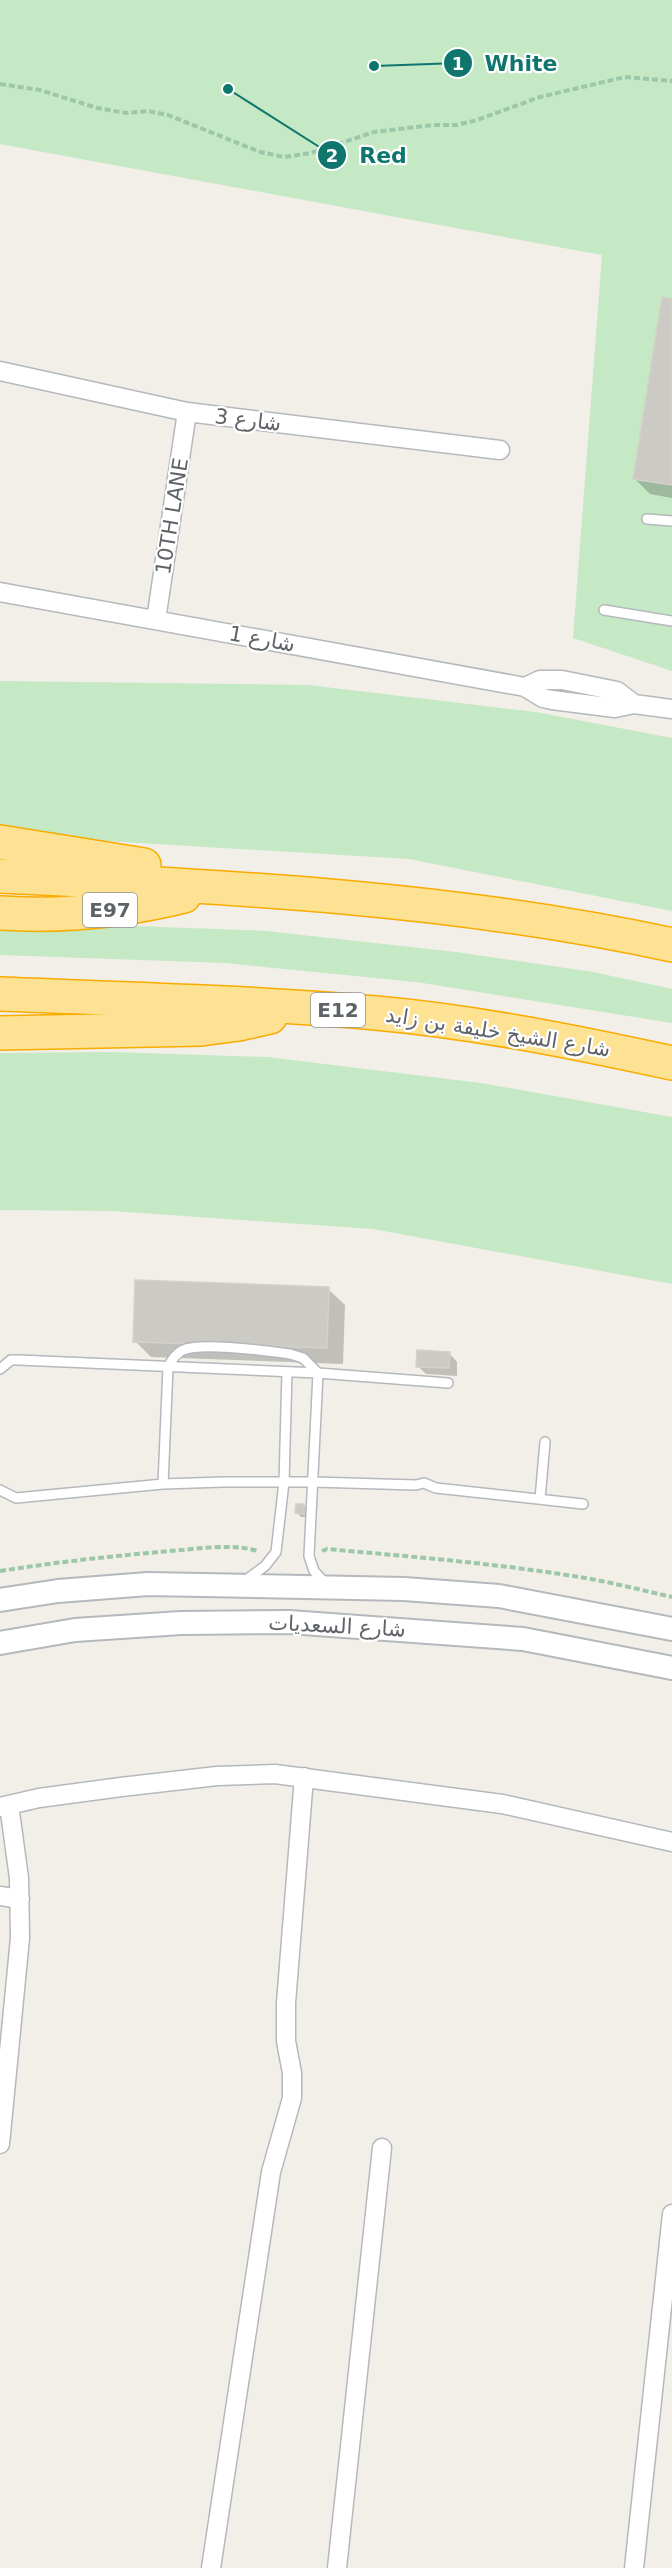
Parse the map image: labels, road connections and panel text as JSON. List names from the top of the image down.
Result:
{
  "streets": {
    "highway": ["E97", "E12", "شارع الشيخ خليفة بن زايد"],
    "street": [
      "شارع 3",
      "10TH LANE",
      "شارع 1",
      "شارع السعديات"
    ]
  },
  "crossings": [
    ["شارع 3", "10TH LANE"],
    ["10TH LANE", "شارع 1"]
  ],
  "places": ["White", "Red"]
}
